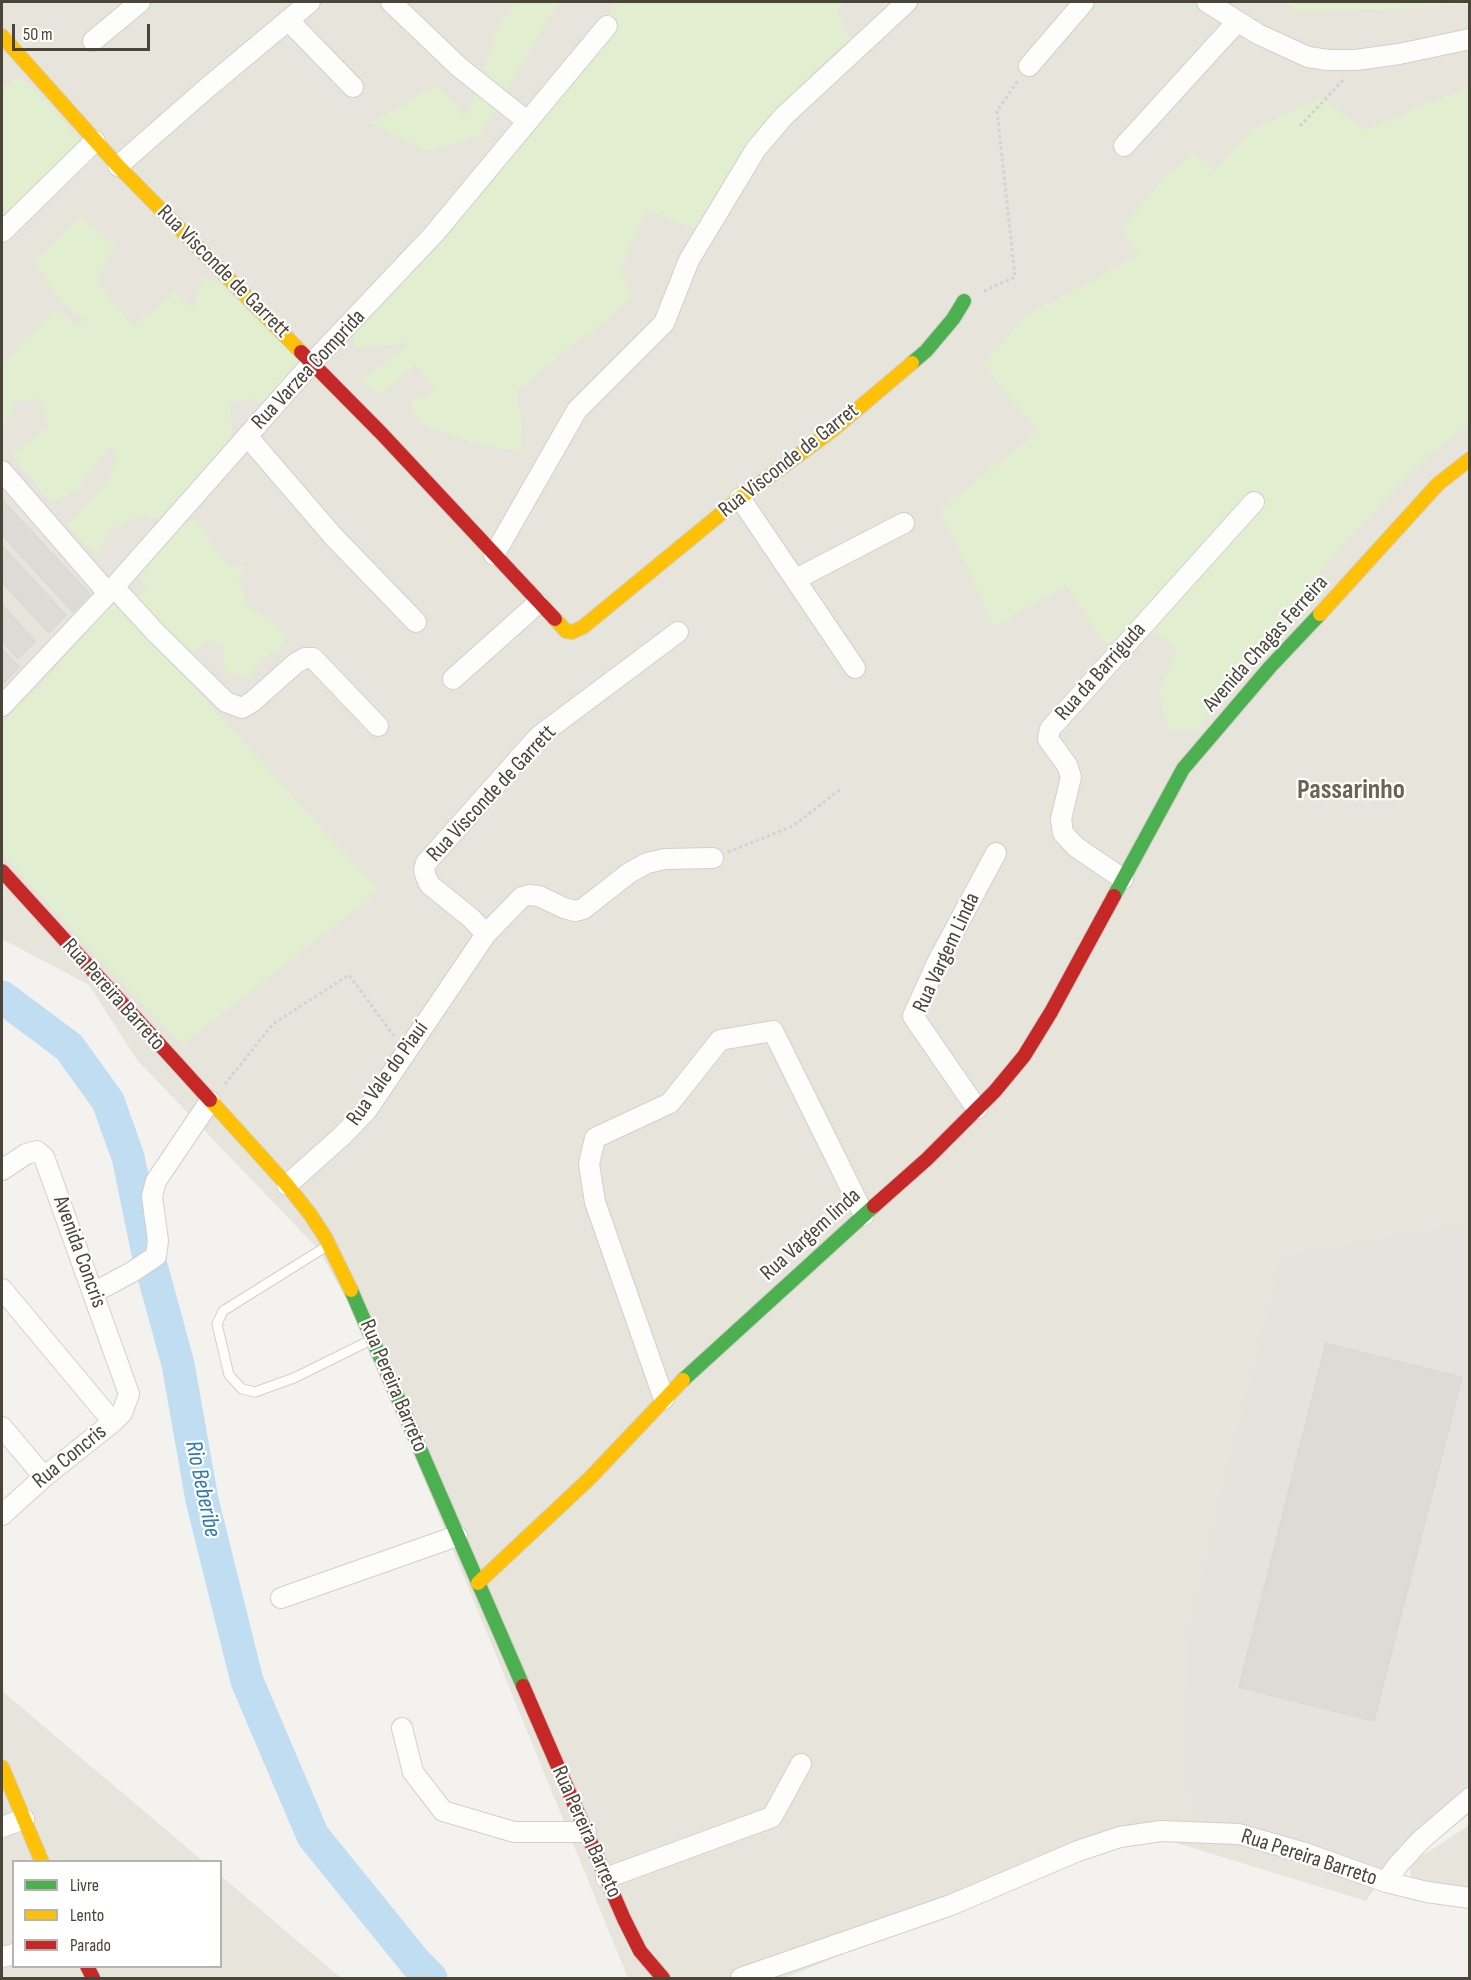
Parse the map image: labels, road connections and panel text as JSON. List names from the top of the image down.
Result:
{
  "streets": {
    "street": [
      "Rua Visconde de Garrett",
      "Rua Varzea Comprida",
      "Rua Visconde de Garret",
      "Avenida Chagas Ferreira",
      "Rua da Barriguda",
      "Rua Vargem Linda",
      "Rua Pereira Barreto",
      "Rua Vale do Piauí",
      "Rua Vargem linda",
      "Avenida Concris",
      "Rua Concris"
    ]
  },
  "crossings": [
    ["Rua Visconde de Garrett", "Rua Varzea Comprida"],
    ["Rua Visconde de Garrett", "Rua Visconde de Garret"],
    ["Rua Visconde de Garrett", "Rua Vale do Piauí"],
    ["Avenida Chagas Ferreira", "Rua da Barriguda"],
    ["Avenida Chagas Ferreira", "Rua Vargem linda"],
    ["Rua da Barriguda", "Rua Vargem linda"],
    ["Rua Vargem Linda", "Rua Vargem linda"],
    ["Rua Pereira Barreto", "Rua Vale do Piauí"],
    ["Rua Pereira Barreto", "Rua Vargem linda"],
    ["Avenida Concris", "Rua Concris"]
  ],
  "districts": ["Passarinho"],
  "water": ["Rio Beberibe"],
  "legend": ["Livre", "Lento", "Parado"],
  "scale_bar": "50 m"
}
